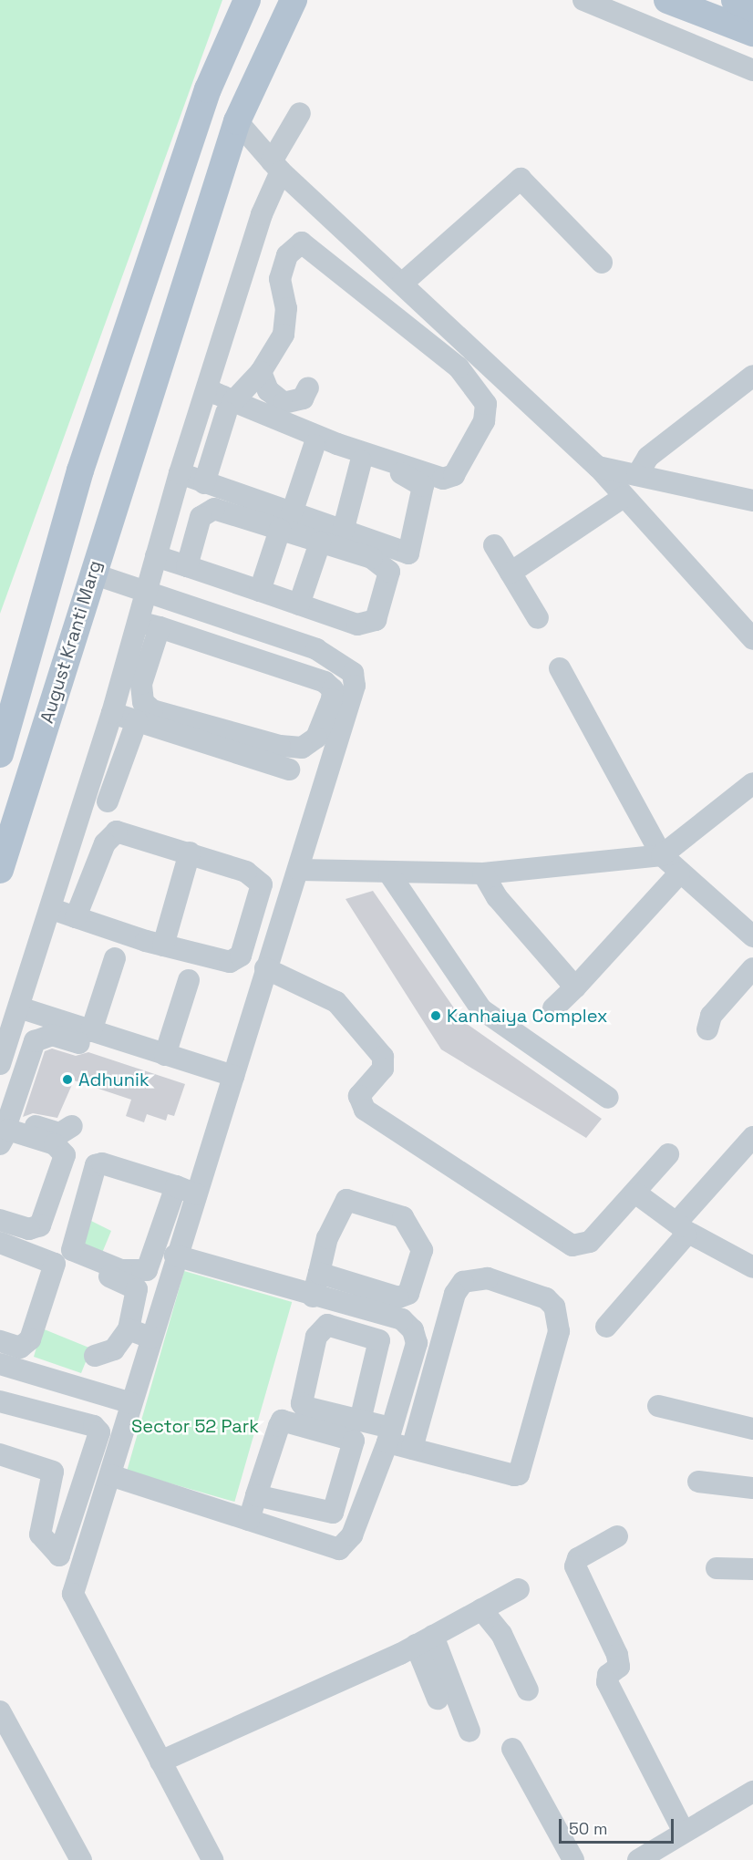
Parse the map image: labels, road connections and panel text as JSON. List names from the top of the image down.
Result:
{
  "streets": {
    "main road": ["August Kranti Marg"]
  },
  "parks": ["Sector 52 Park"],
  "places": ["Kanhaiya Complex", "Adhunik"],
  "scale_bar": "50 m"
}
